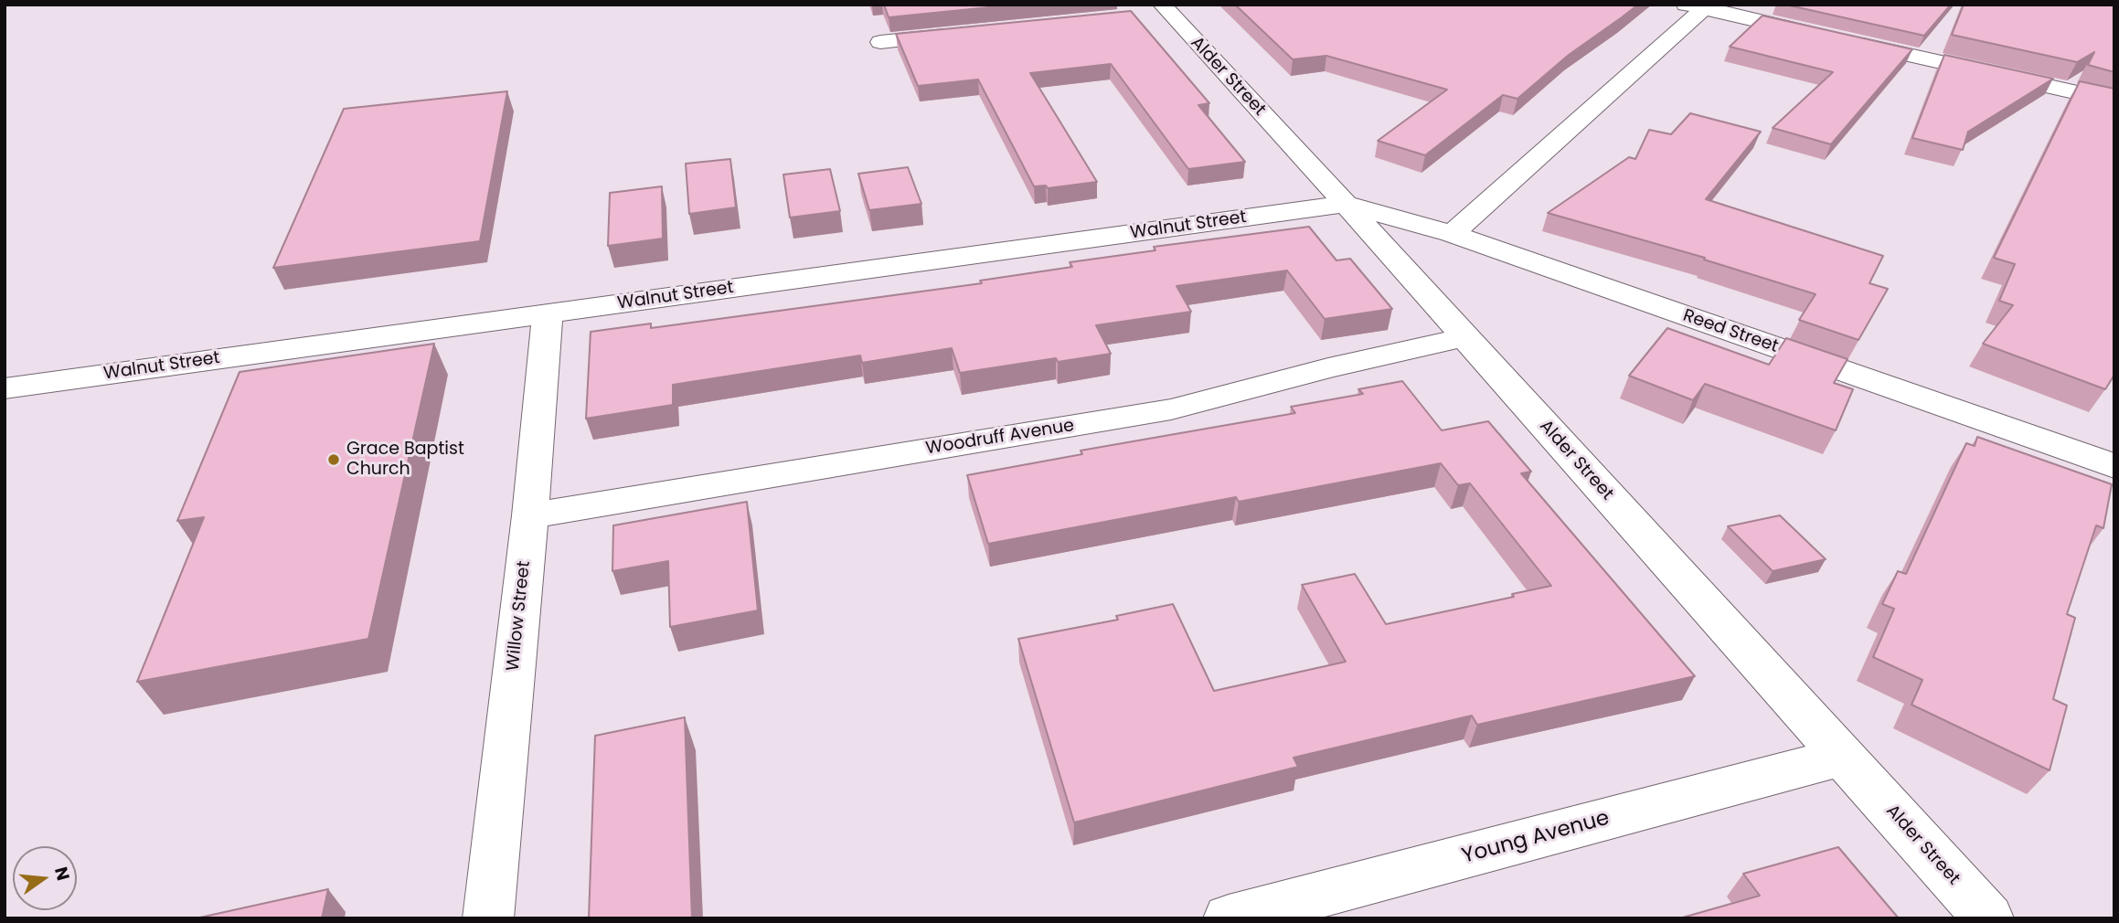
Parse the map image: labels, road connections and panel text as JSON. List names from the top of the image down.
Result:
{
  "streets": {
    "street": [
      "Alder Street",
      "Walnut Street",
      "Reed Street",
      "Woodruff Avenue",
      "Willow Street",
      "Young Avenue"
    ]
  },
  "crossings": [
    ["Alder Street", "Walnut Street"],
    ["Alder Street", "Reed Street"],
    ["Alder Street", "Woodruff Avenue"],
    ["Alder Street", "Young Avenue"],
    ["Walnut Street", "Reed Street"],
    ["Walnut Street", "Willow Street"],
    ["Woodruff Avenue", "Willow Street"]
  ],
  "places": ["Grace Baptist Church"],
  "north": "right"
}
